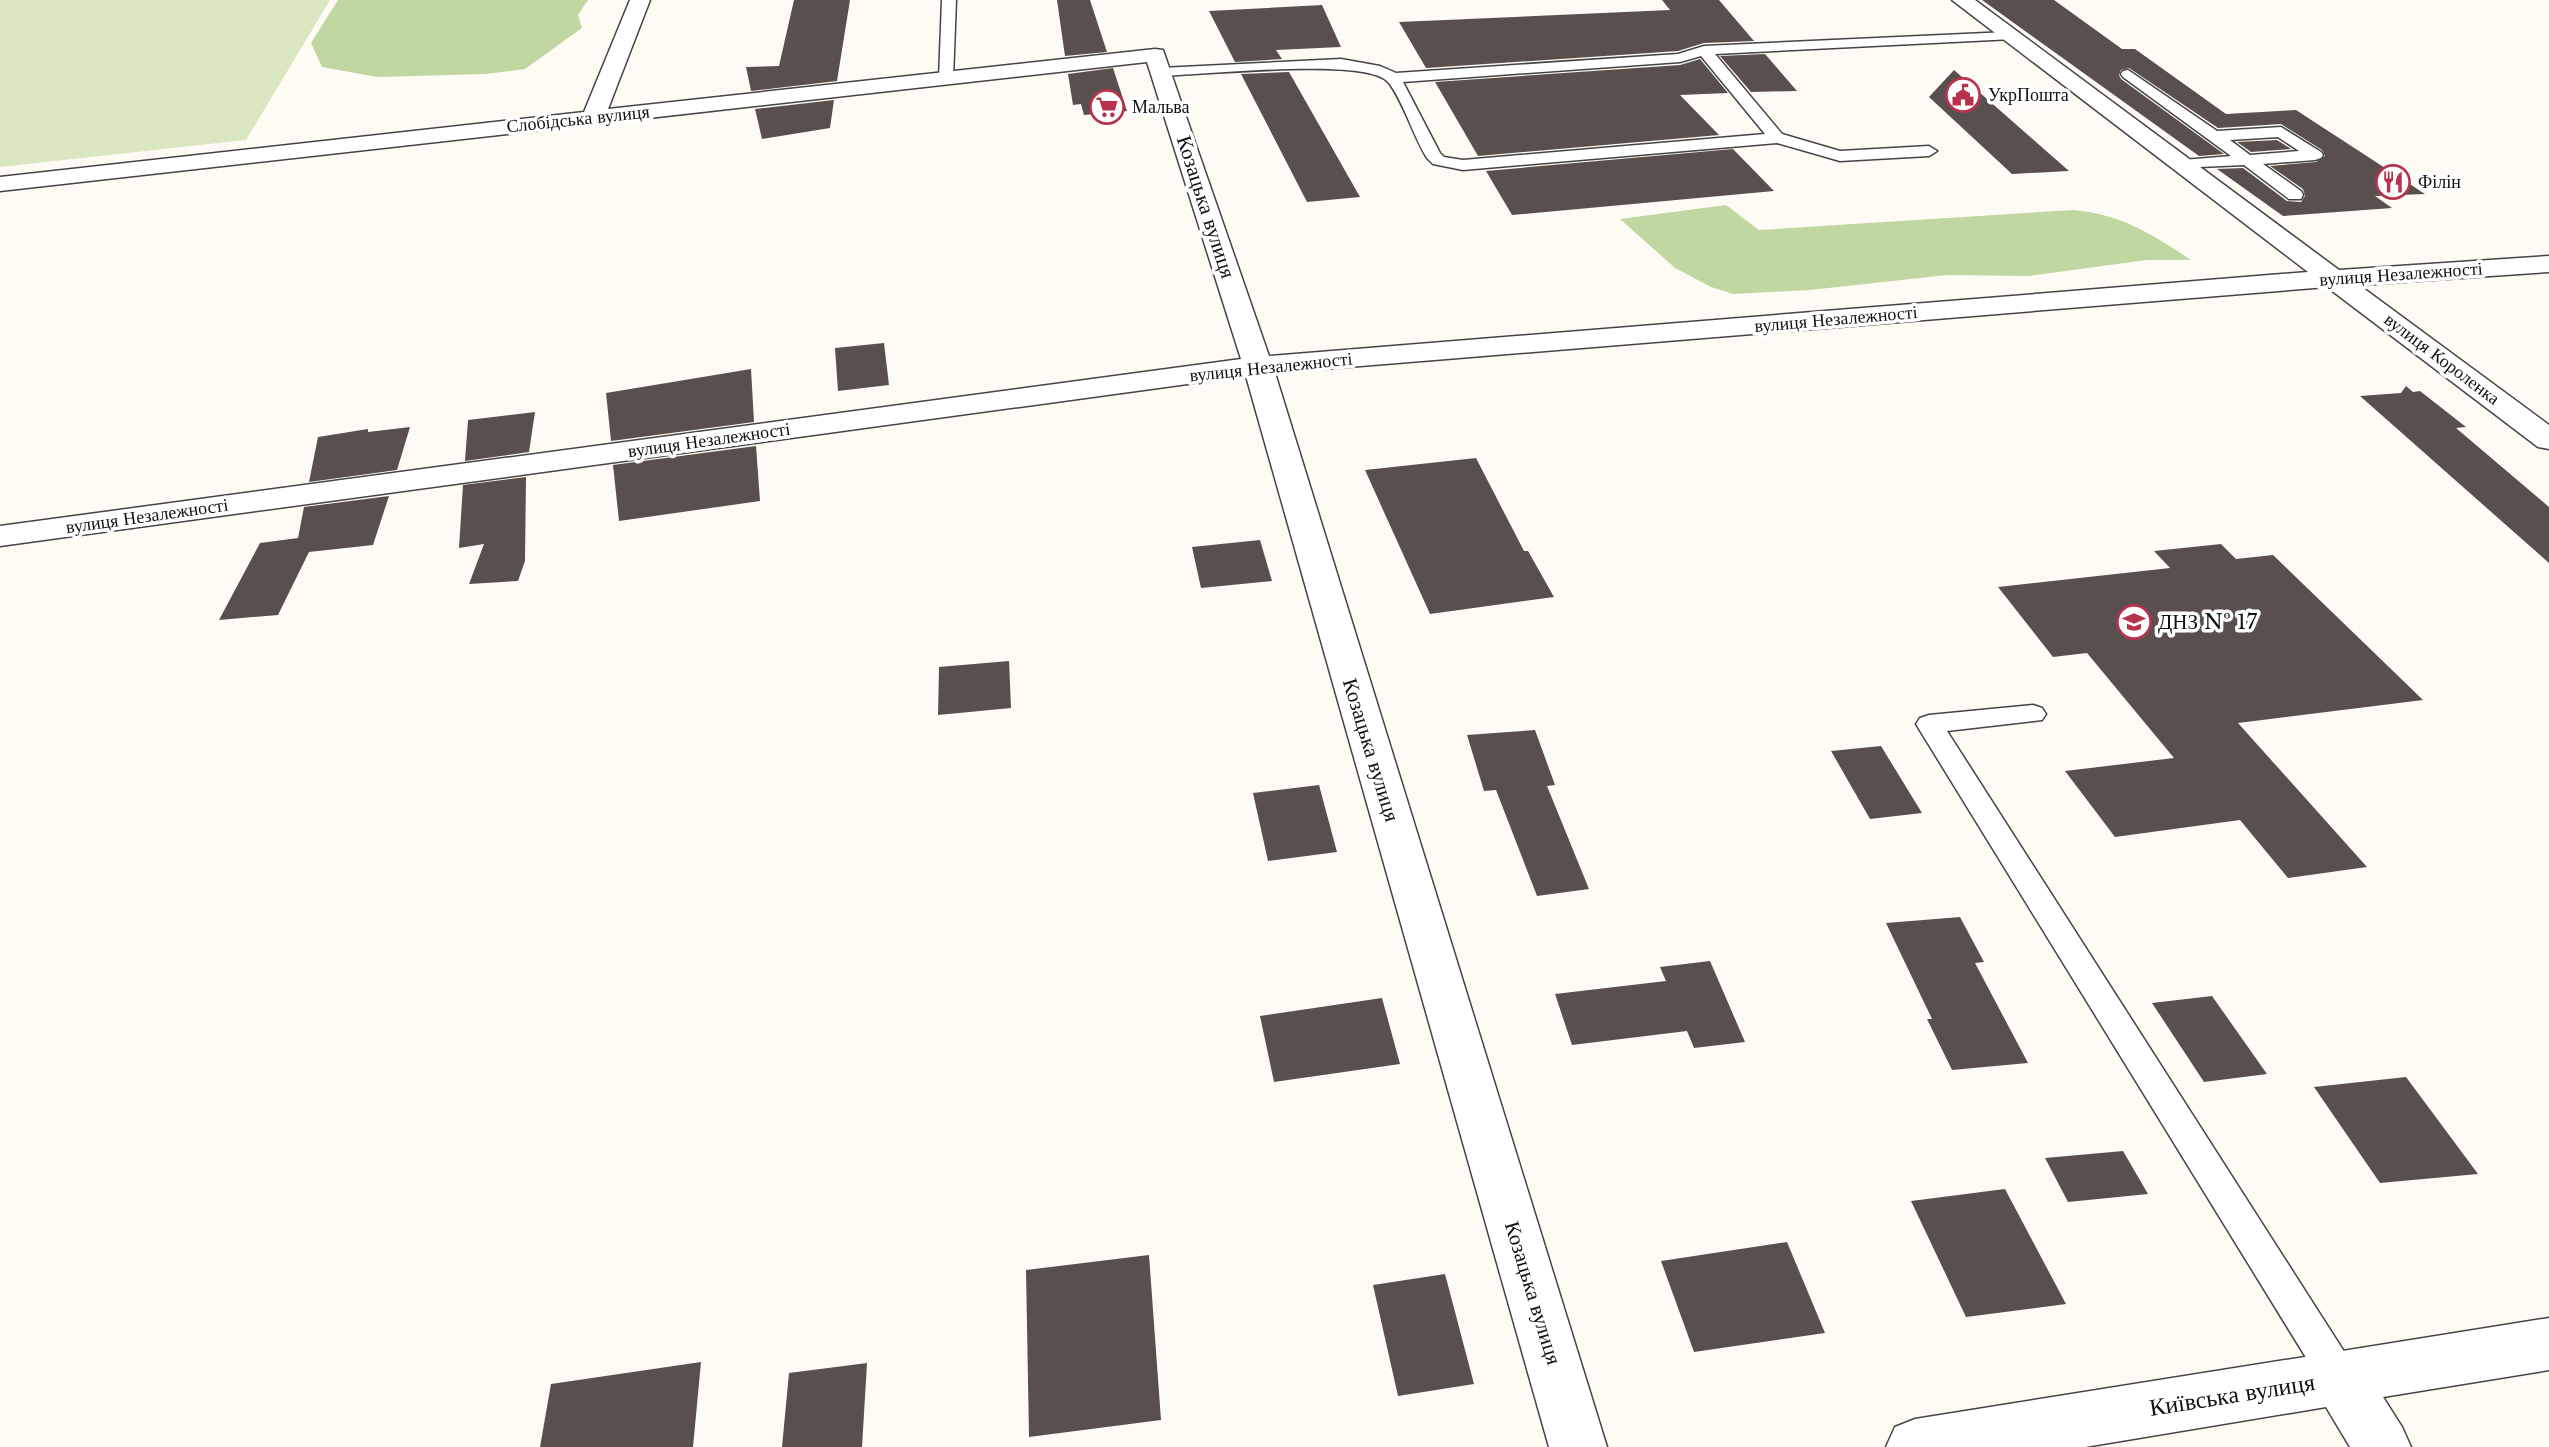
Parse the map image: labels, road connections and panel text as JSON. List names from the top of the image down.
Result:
{
  "streets": {
    "street": [
      "Слобідська вулиця",
      "Козацька вулиця",
      "вулиця Незалежності",
      "вулиця Короленка",
      "Київська вулиця"
    ]
  },
  "crossings": [
    ["Слобідська вулиця", "Козацька вулиця"],
    ["Козацька вулиця", "вулиця Незалежності"],
    ["вулиця Незалежності", "вулиця Короленка"]
  ],
  "places": {
    "public building": ["УкрПошта"],
    "supermarket": ["Мальва"],
    "restaurant": ["Філін"],
    "school or university": ["ДНЗ № 17"]
  }
}
